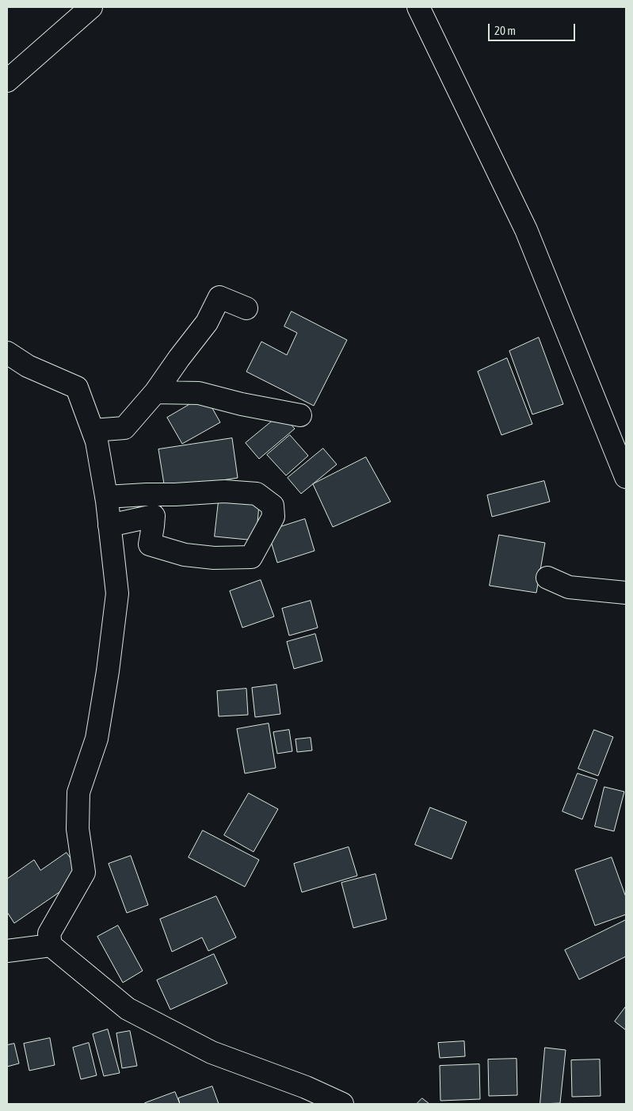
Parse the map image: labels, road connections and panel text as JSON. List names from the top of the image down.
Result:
{
  "scale_bar": "20 m"
}
